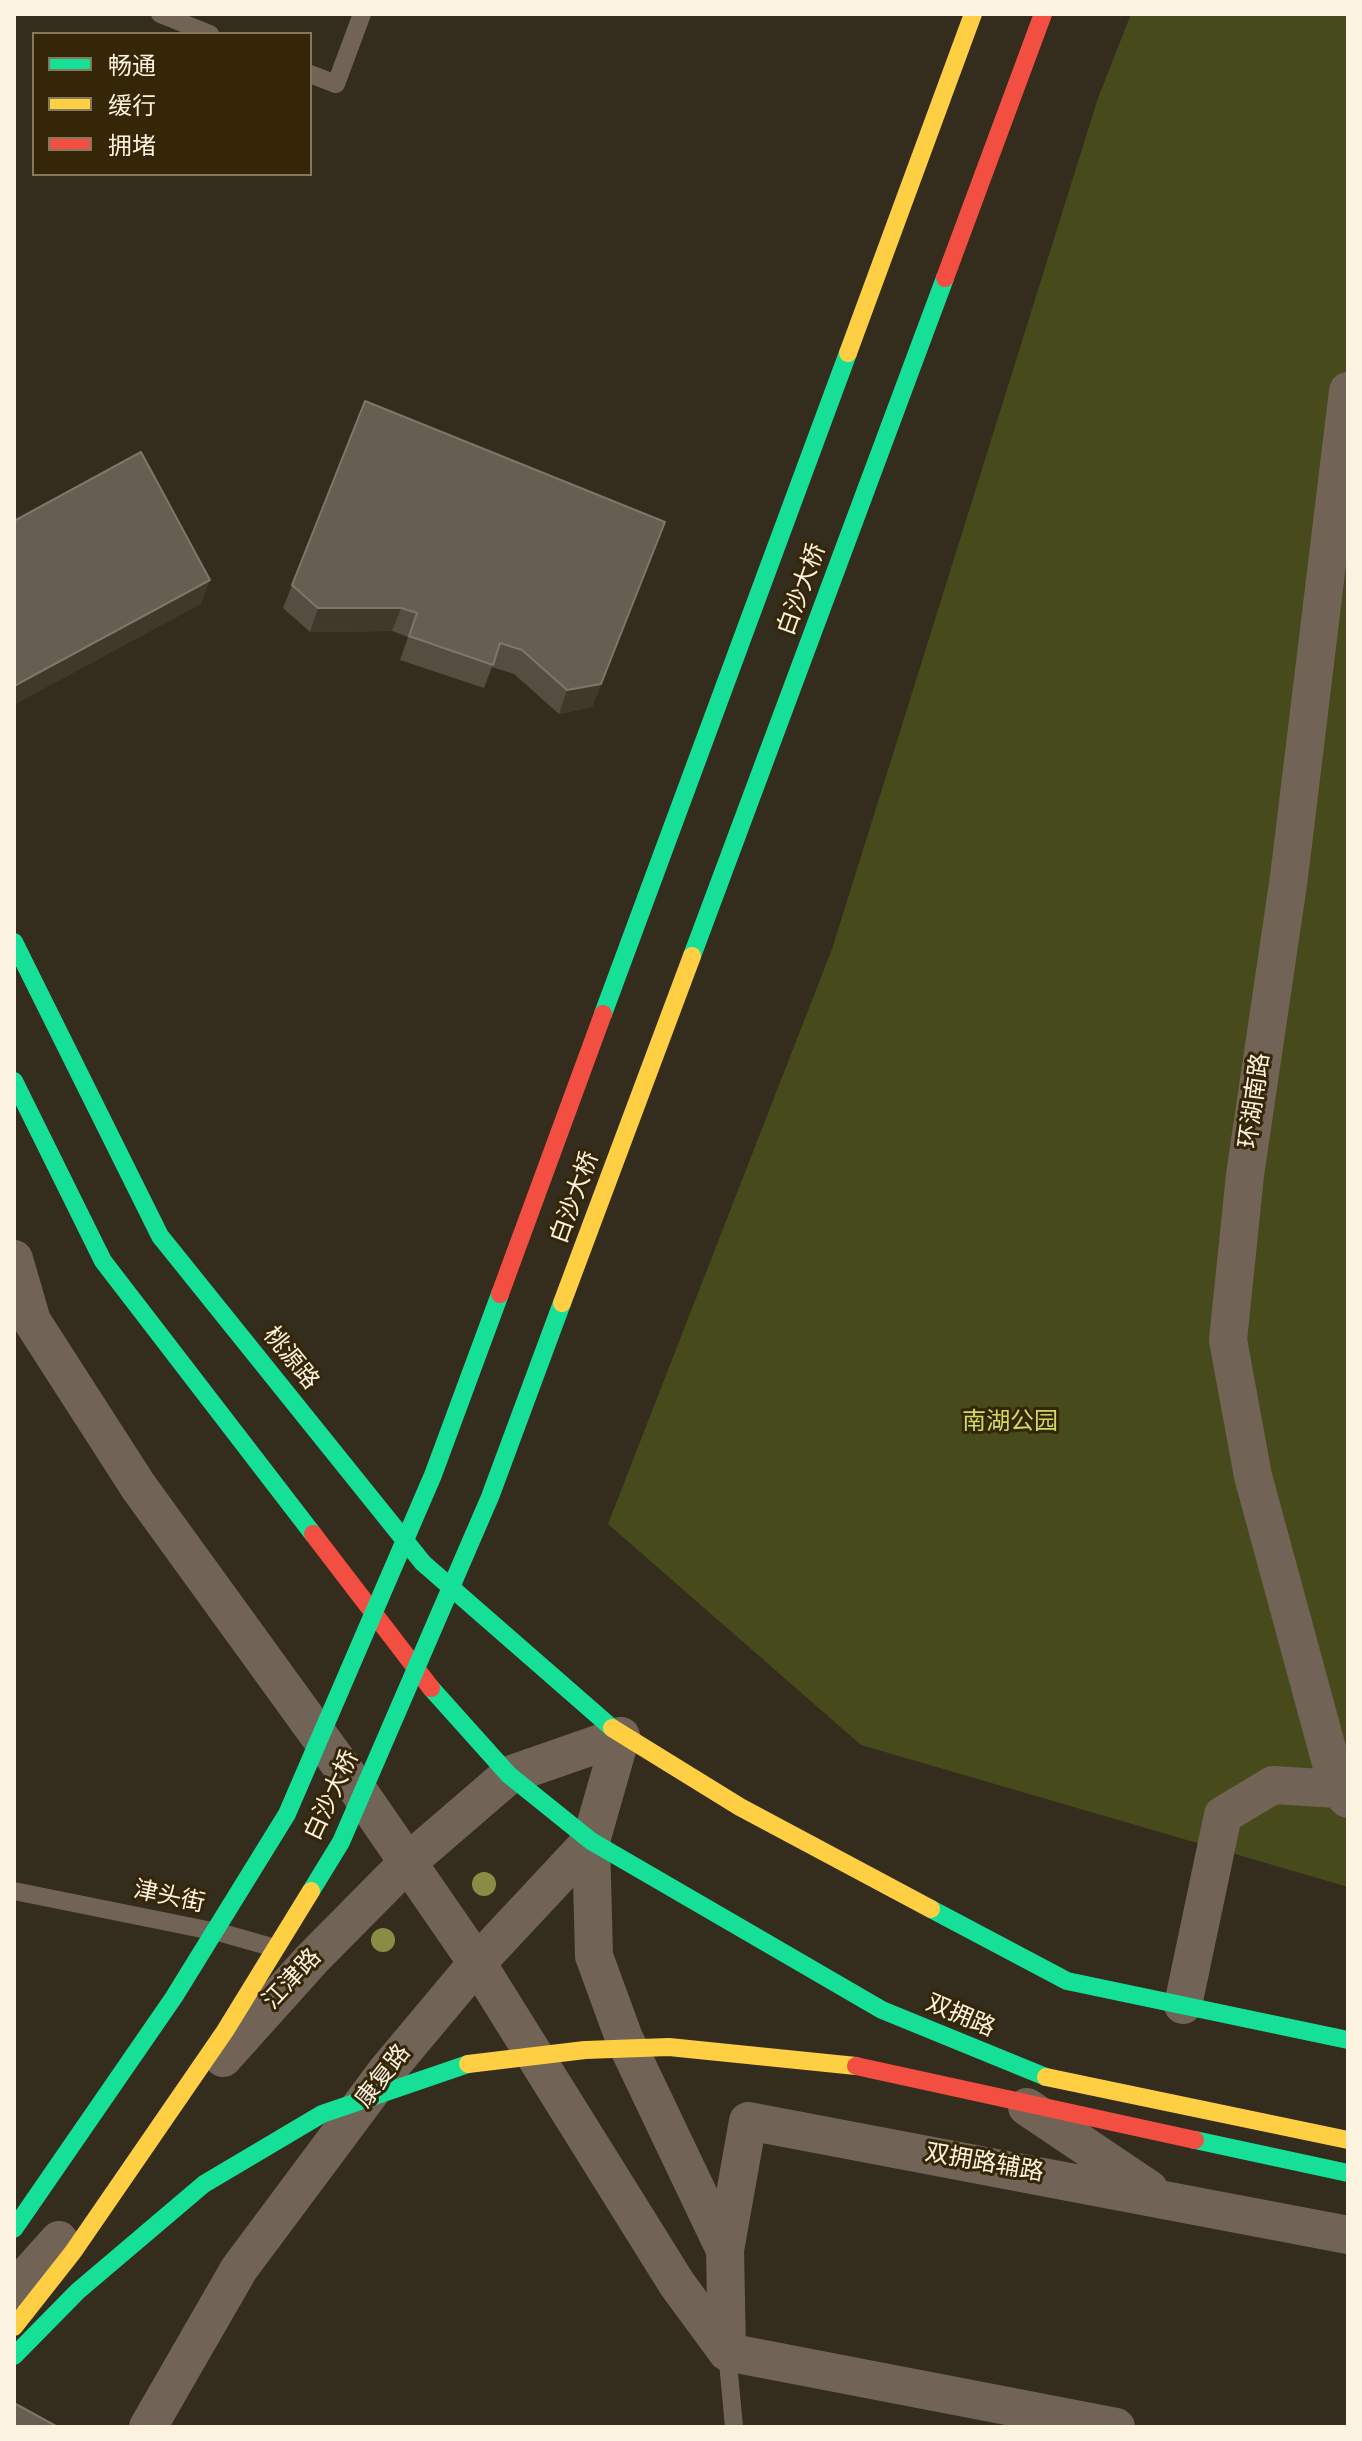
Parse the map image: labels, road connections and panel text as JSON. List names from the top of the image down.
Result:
{
  "streets": {
    "main road": ["白沙大桥", "桃源路", "双拥路"],
    "street": [
      "环湖南路",
      "江津路",
      "康复路",
      "双拥路辅路"
    ],
    "lane": ["津头街"]
  },
  "crossings": [
    ["桃源路", "江津路"],
    ["桃源路", "康复路"],
    ["津头街", "江津路"],
    ["江津路", "康复路"],
    ["双拥路", "康复路"]
  ],
  "parks": ["南湖公园"],
  "legend": ["畅通", "缓行", "拥堵"]
}
